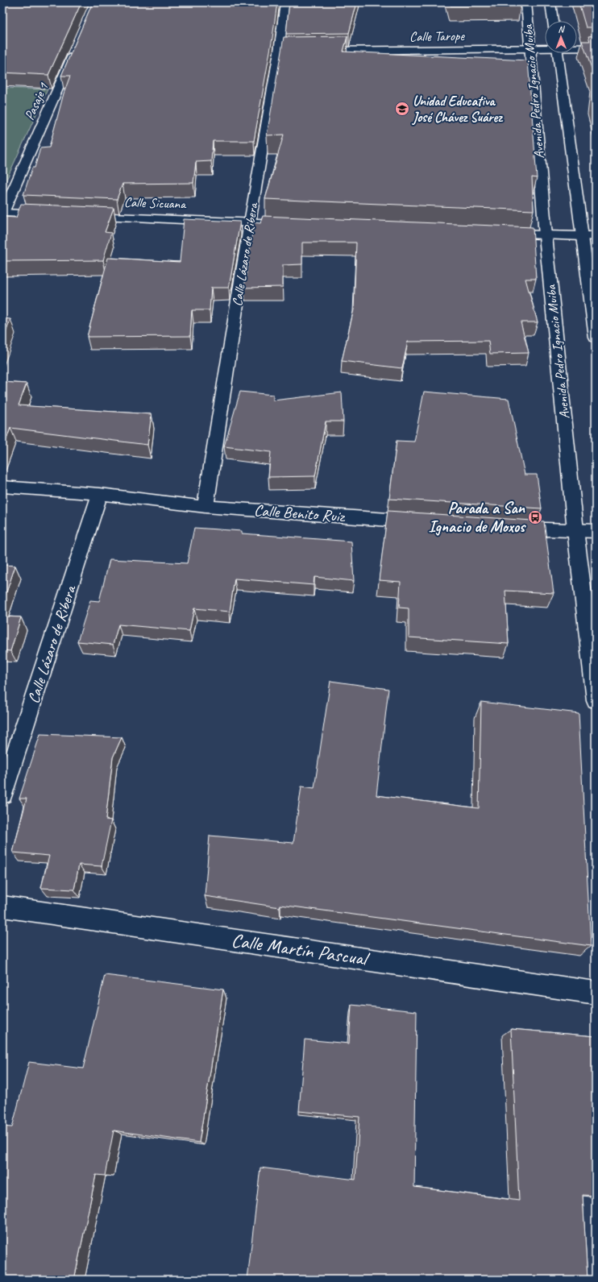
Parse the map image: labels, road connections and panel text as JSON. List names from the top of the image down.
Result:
{
  "streets": {
    "street": [
      "Calle Tarope",
      "Avenida Pedro Ignacio Muiba",
      "Pasaje 1",
      "Calle Sicuana",
      "Calle Lázaro de Ribera",
      "Calle Benito Ruiz",
      "Calle Martín Pascual"
    ]
  },
  "crossings": [
    ["Calle Tarope", "Avenida Pedro Ignacio Muiba"],
    ["Calle Sicuana", "Calle Lázaro de Ribera"],
    ["Calle Lázaro de Ribera", "Calle Benito Ruiz"]
  ],
  "places": {
    "school or university": ["Unidad Educativa José Chávez Suárez"],
    "bus stop": ["Parada a San Ignacio de Moxos"]
  },
  "north": "top"
}
